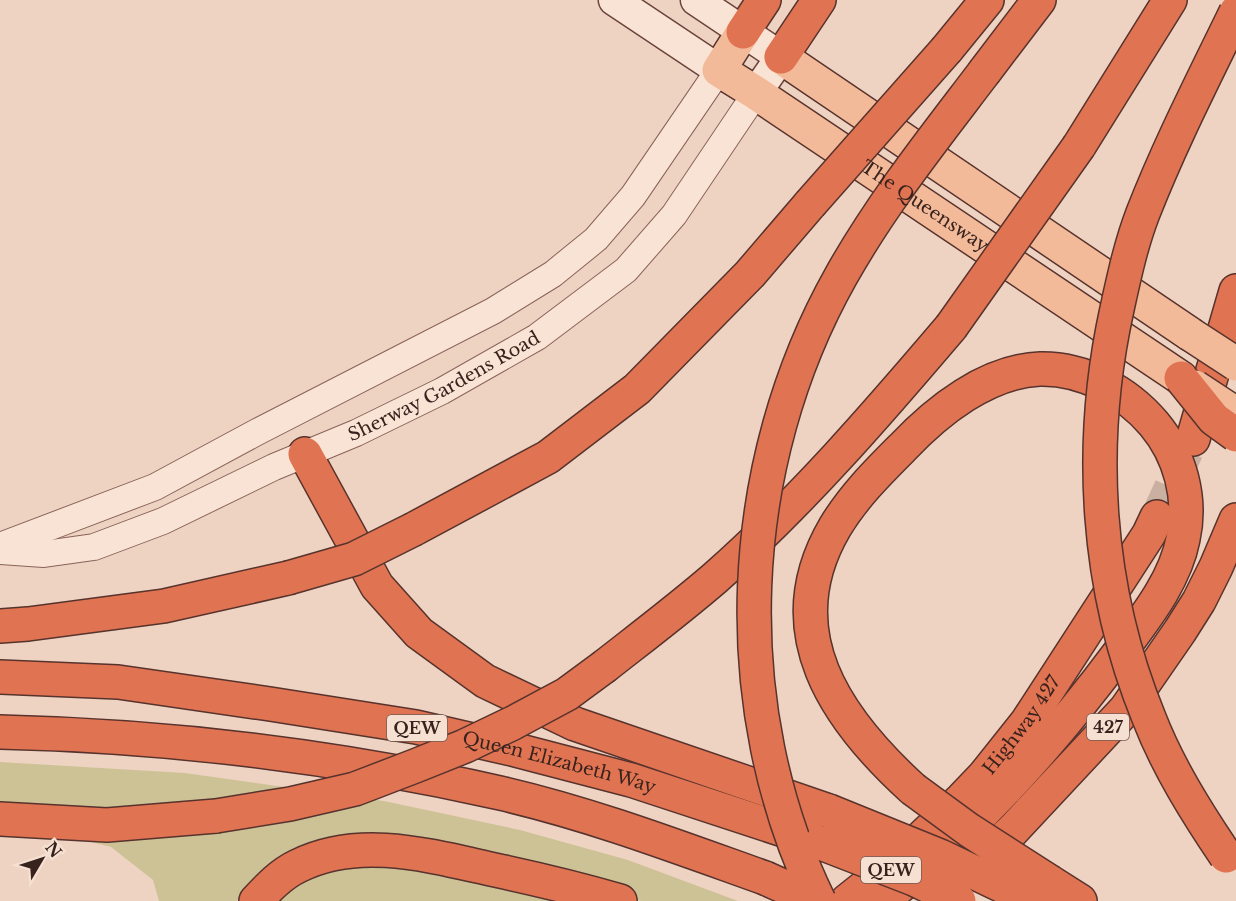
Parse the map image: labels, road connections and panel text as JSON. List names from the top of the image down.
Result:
{
  "streets": {
    "highway": [
      "Highway 427",
      "427",
      "QEW",
      "Queen Elizabeth Way"
    ],
    "main road": ["The Queensway", "Sherway Gardens Road"]
  },
  "crossings": [
    ["The Queensway", "Sherway Gardens Road"]
  ],
  "north": "top right"
}
